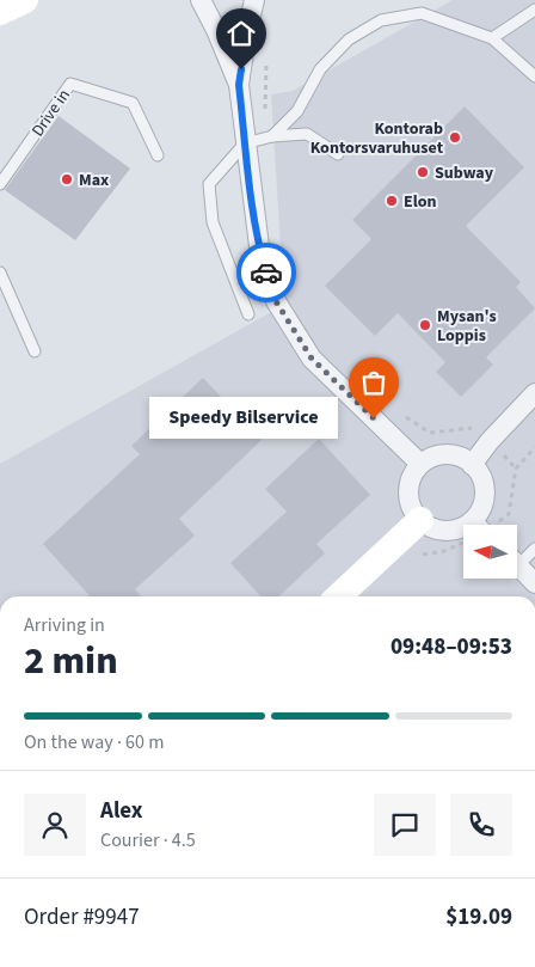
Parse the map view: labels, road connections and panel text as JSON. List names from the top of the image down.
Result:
{
  "streets": {
    "lane": ["Drive in"]
  },
  "places": [
    "Kontorab Kontorsvaruhuset",
    "Subway",
    "Max",
    "Elon",
    "Mysan's Loppis",
    "Speedy Bilservice"
  ],
  "north": "left",
  "page": {
    "bubble": "Speedy Bilservice",
    "heading": ["2 min", "Arriving in", "09:48–09:53"],
    "panel": [
      "Alex",
      "Courier · 4.5",
      "Order #9947",
      "$19.09"
    ],
    "bar": "On the way · 60 m"
  }
}
